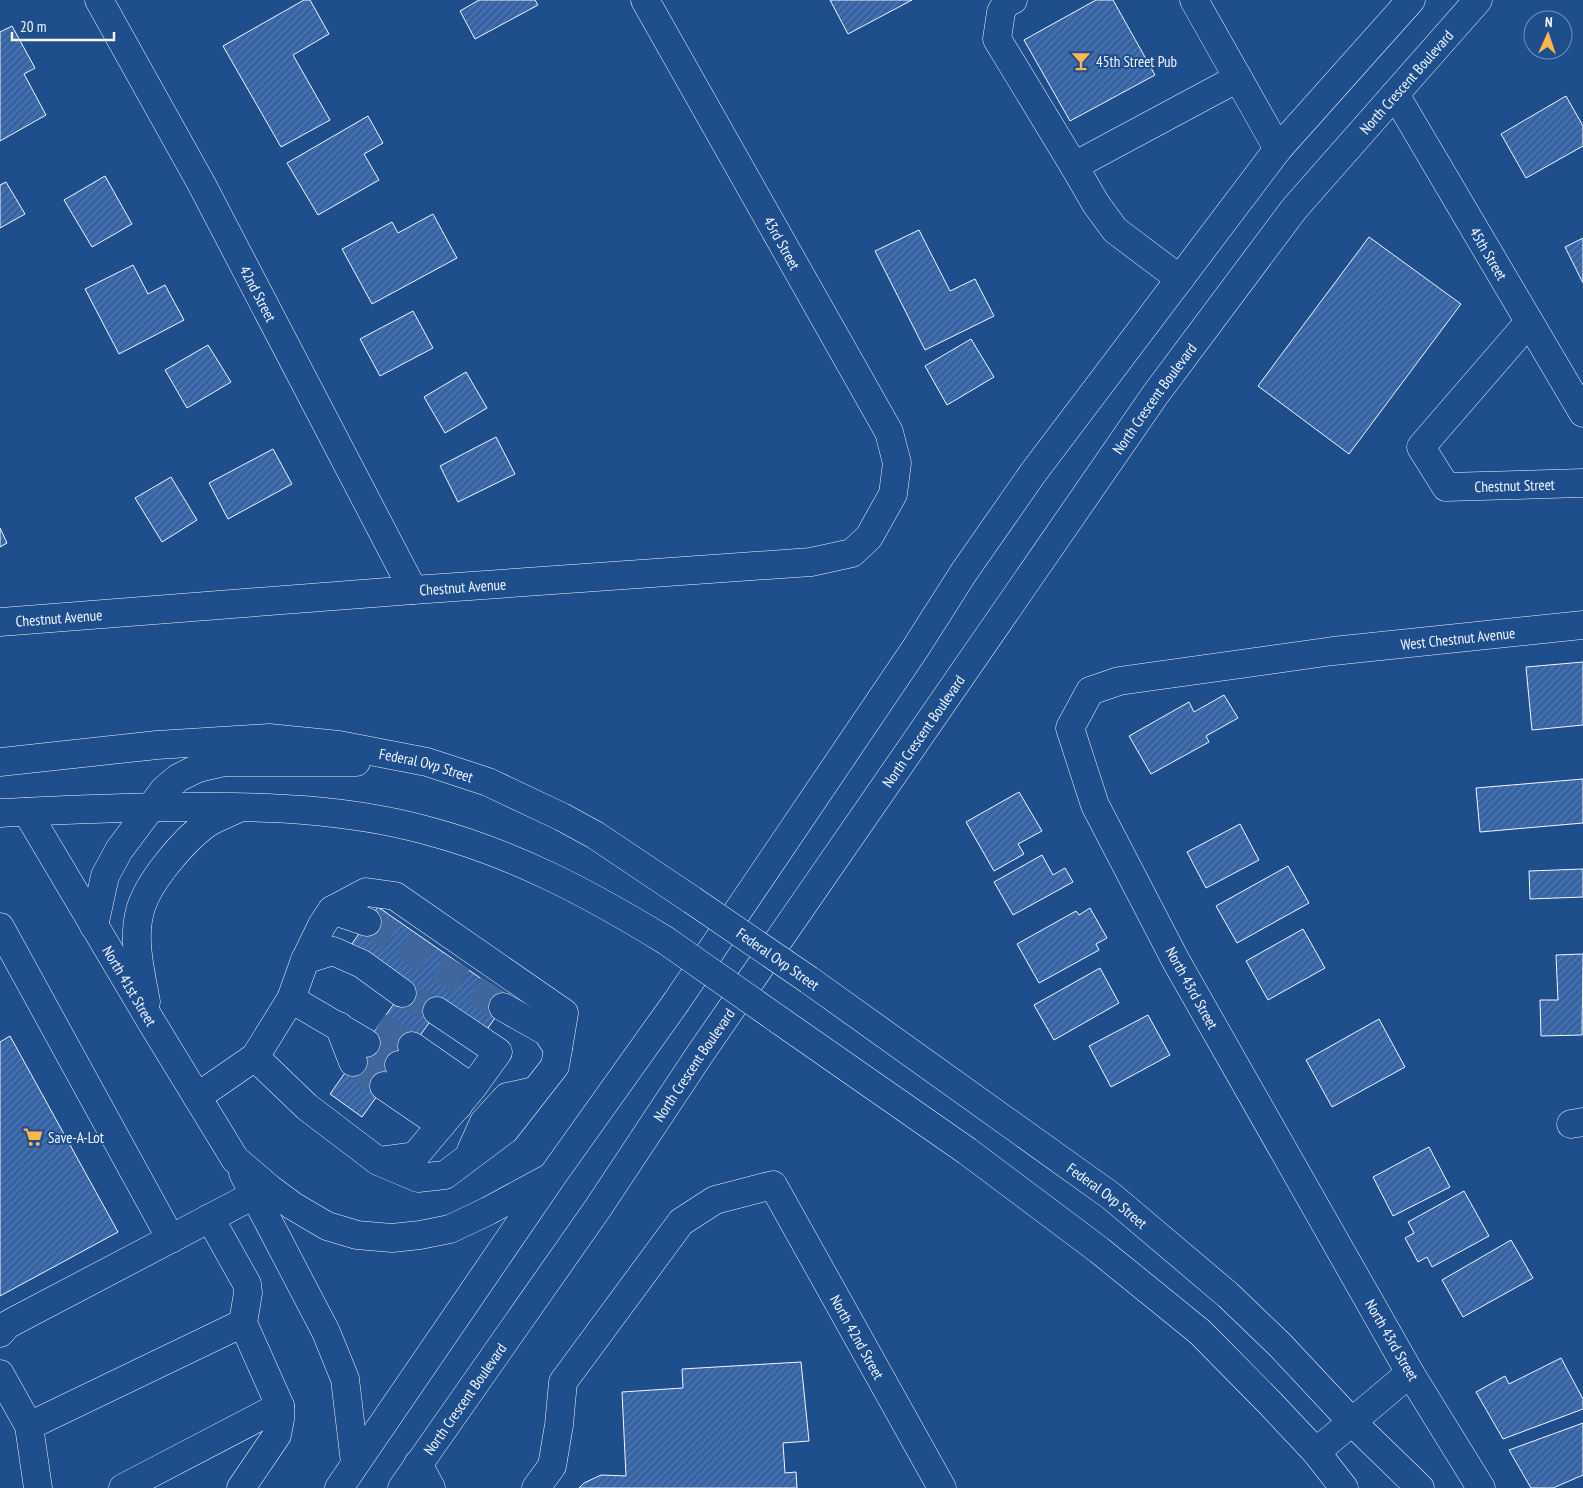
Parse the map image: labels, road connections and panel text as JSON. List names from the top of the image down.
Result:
{
  "streets": {
    "main road": [
      "North Crescent Boulevard",
      "43rd Street",
      "45th Street",
      "42nd Street",
      "Chestnut Street",
      "Chestnut Avenue",
      "West Chestnut Avenue",
      "Federal Ovp Street",
      "North 41st Street",
      "North 43rd Street",
      "North 42nd Street"
    ]
  },
  "crossings": [
    ["North Crescent Boulevard", "45th Street"],
    ["43rd Street", "Chestnut Avenue"],
    ["45th Street", "Chestnut Street"],
    ["42nd Street", "Chestnut Avenue"],
    ["West Chestnut Avenue", "North 43rd Street"]
  ],
  "places": {
    "bar": ["45th Street Pub"],
    "supermarket": ["Save-A-Lot"]
  },
  "scale_bar": "20 m",
  "north": "top"
}
